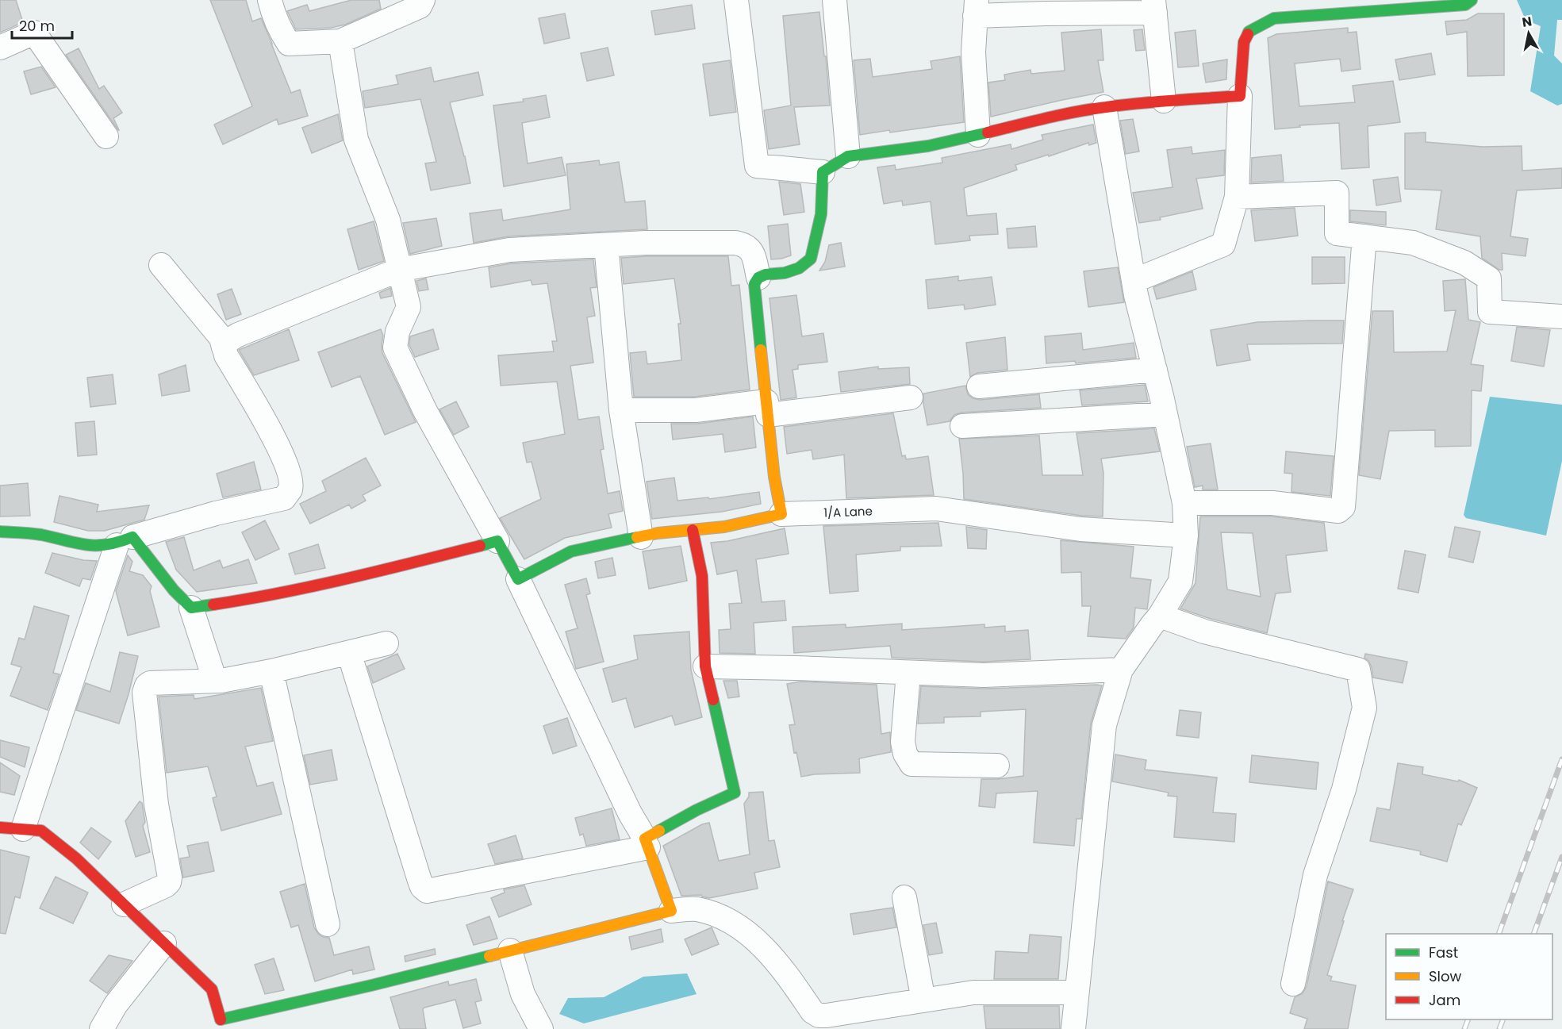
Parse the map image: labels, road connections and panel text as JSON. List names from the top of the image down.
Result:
{
  "streets": {
    "street": ["1/A Lane"]
  },
  "legend": ["Fast", "Slow", "Jam"],
  "scale_bar": "20 m",
  "north": "top"
}
